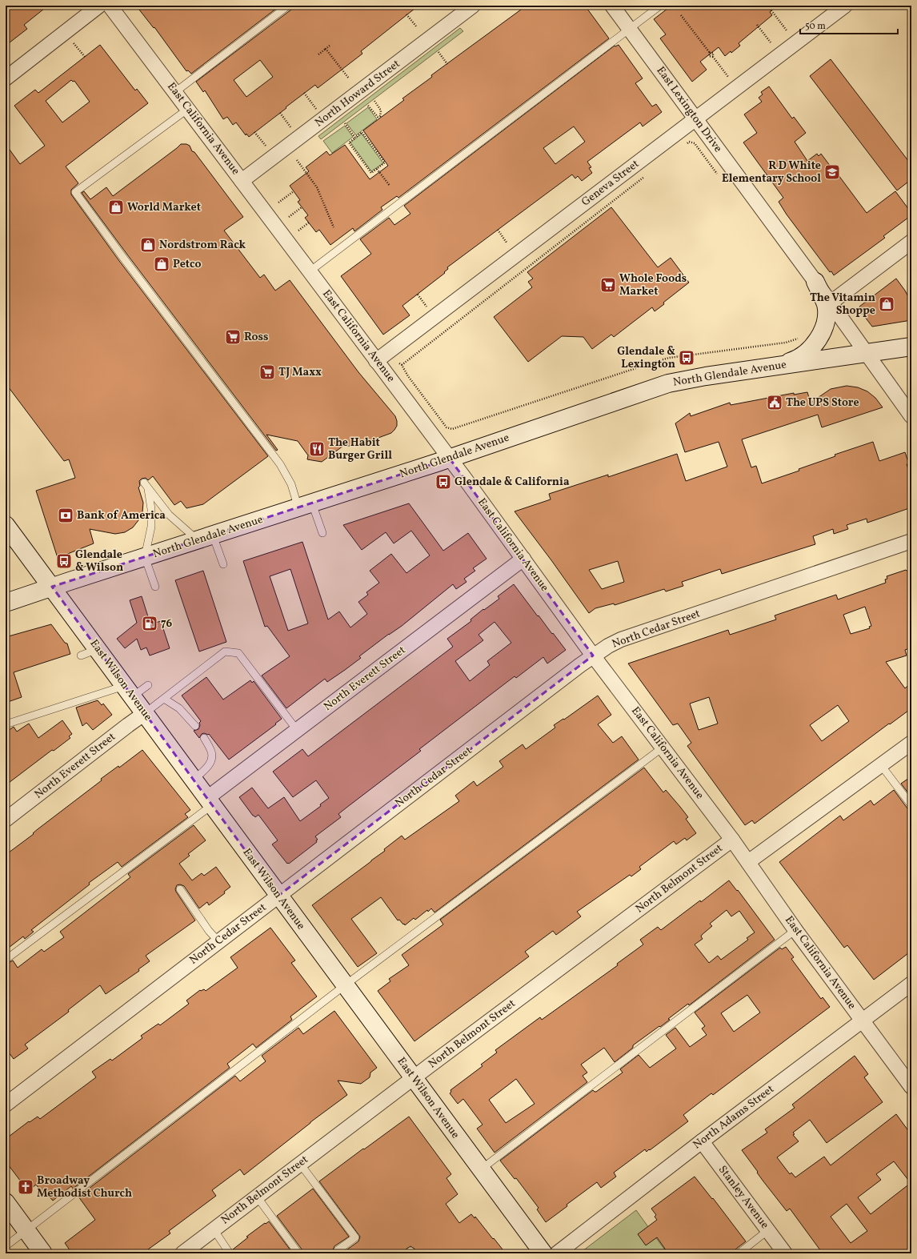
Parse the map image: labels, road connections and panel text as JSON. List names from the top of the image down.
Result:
{
  "streets": {
    "main road": ["North Glendale Avenue", "East Wilson Avenue"],
    "street": [
      "North Howard Street",
      "East Lexington Drive",
      "East California Avenue",
      "Geneva Street",
      "North Cedar Street",
      "North Everett Street",
      "North Belmont Street",
      "North Adams Street",
      "Stanley Avenue"
    ]
  },
  "crossings": [
    ["North Howard Street", "East California Avenue"],
    ["East Lexington Drive", "Geneva Street"],
    ["East Lexington Drive", "North Glendale Avenue"],
    ["East California Avenue", "Geneva Street"],
    ["East California Avenue", "North Glendale Avenue"],
    ["East California Avenue", "North Cedar Street"],
    ["East California Avenue", "North Everett Street"],
    ["East California Avenue", "North Belmont Street"],
    ["East California Avenue", "North Adams Street"],
    ["North Glendale Avenue", "East Wilson Avenue"],
    ["North Cedar Street", "East Wilson Avenue"],
    ["North Everett Street", "East Wilson Avenue"],
    ["East Wilson Avenue", "North Belmont Street"],
    ["North Adams Street", "Stanley Avenue"]
  ],
  "places": {
    "school or university": ["R D White Elementary School"],
    "shop": [
      "World Market",
      "Nordstrom Rack",
      "Petco",
      "The Vitamin Shoppe"
    ],
    "supermarket": ["Whole Foods Market", "Ross", "TJ Maxx"],
    "bus stop": ["Glendale & Lexington", "Glendale & California", "Glendale & Wilson"],
    "public building": ["The UPS Store"],
    "restaurant": ["The Habit Burger Grill"],
    "bank": ["Bank of America"],
    "fuel station": ["76"],
    "church": ["Broadway Methodist Church"]
  },
  "scale_bar": "50 m"
}
